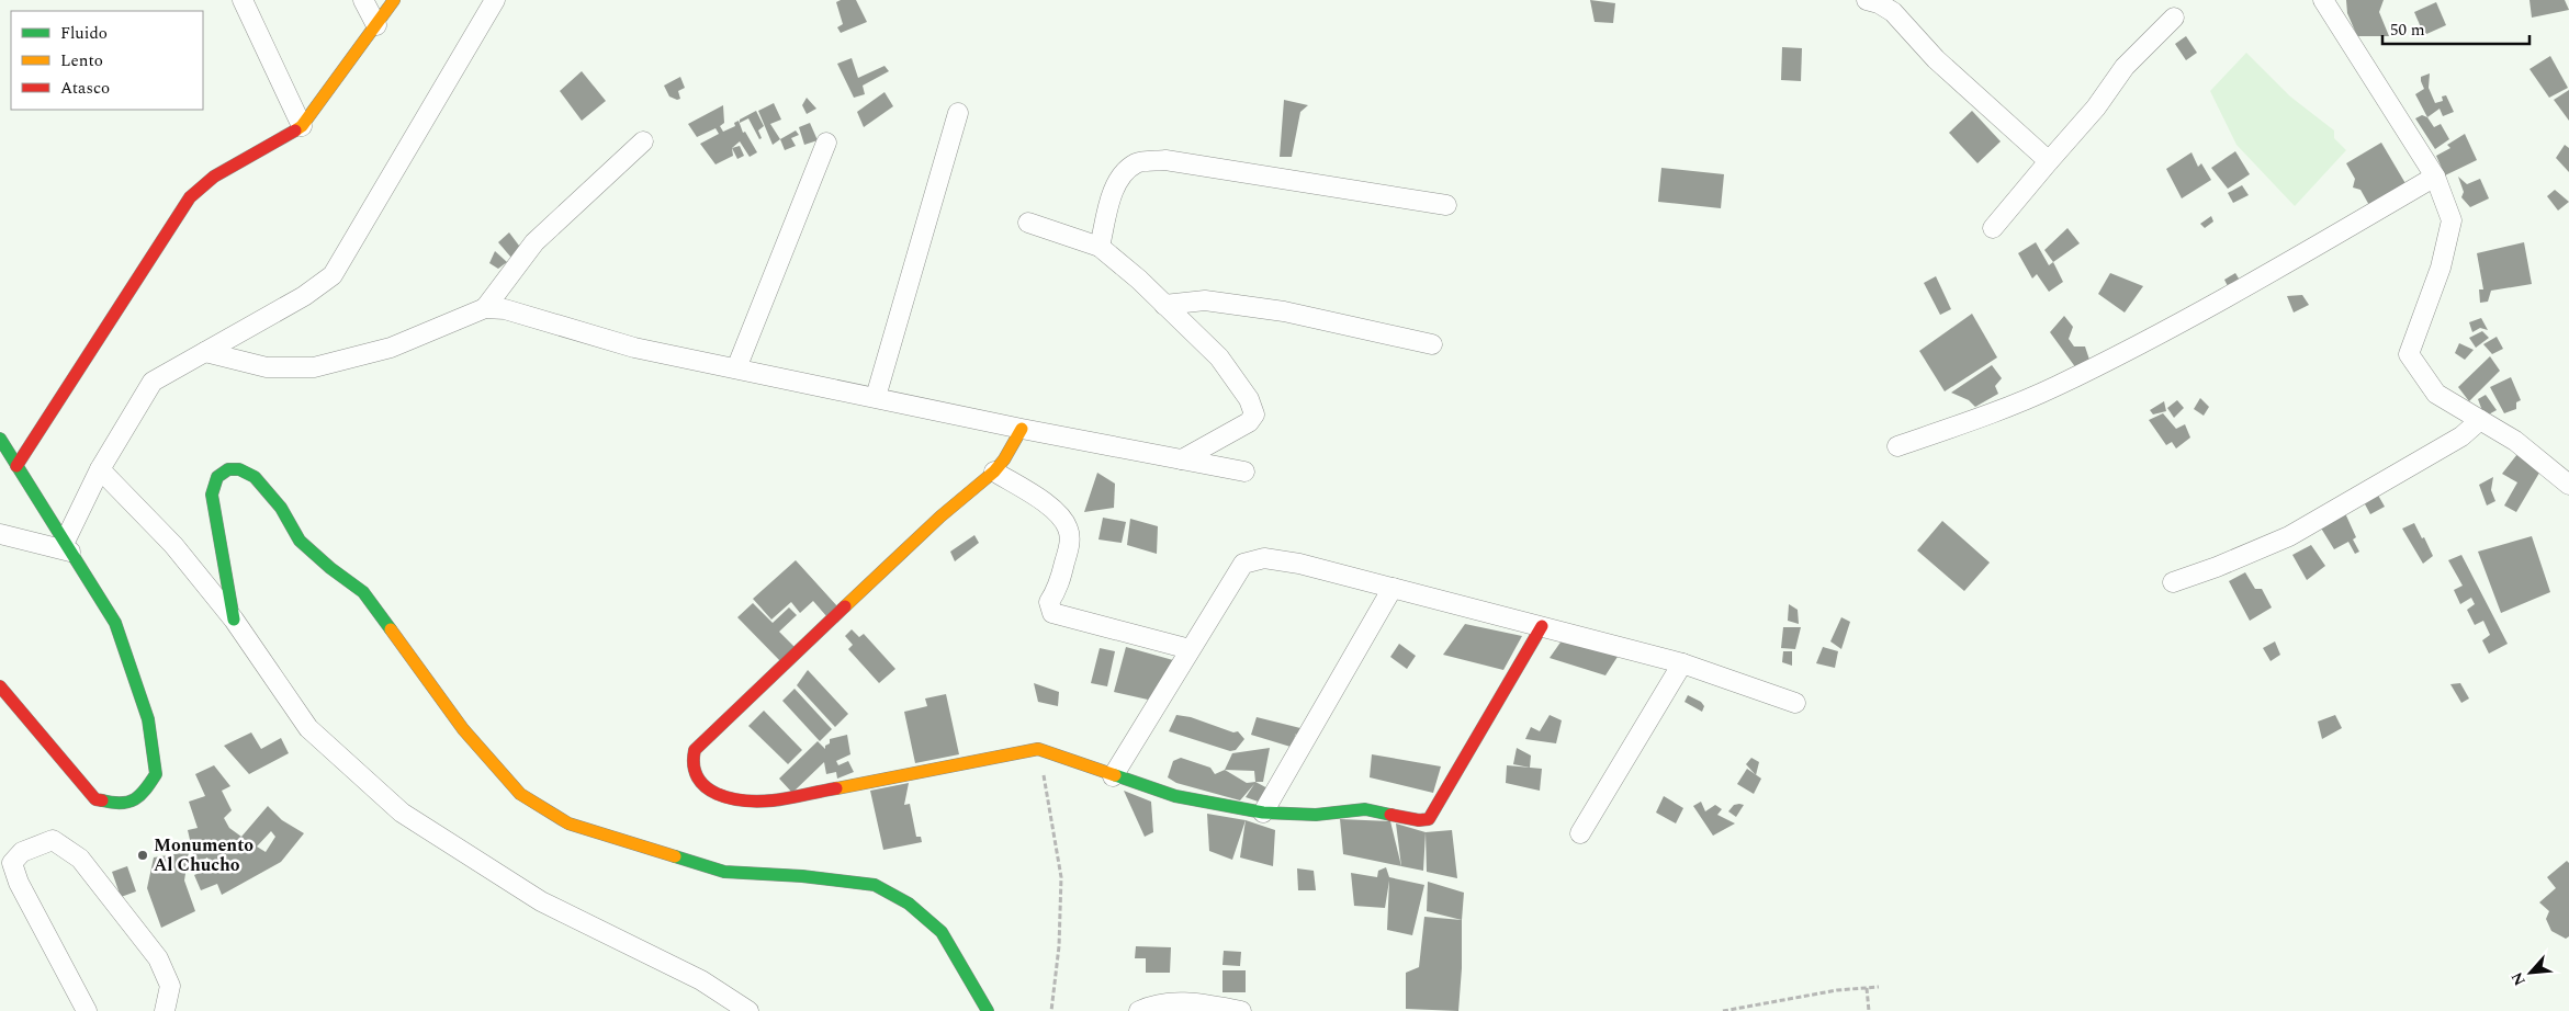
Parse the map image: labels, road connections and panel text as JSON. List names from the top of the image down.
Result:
{
  "places": ["Monumento Al Chucho"],
  "legend": ["Fluido", "Lento", "Atasco"],
  "scale_bar": "50 m",
  "north": "bottom left"
}
